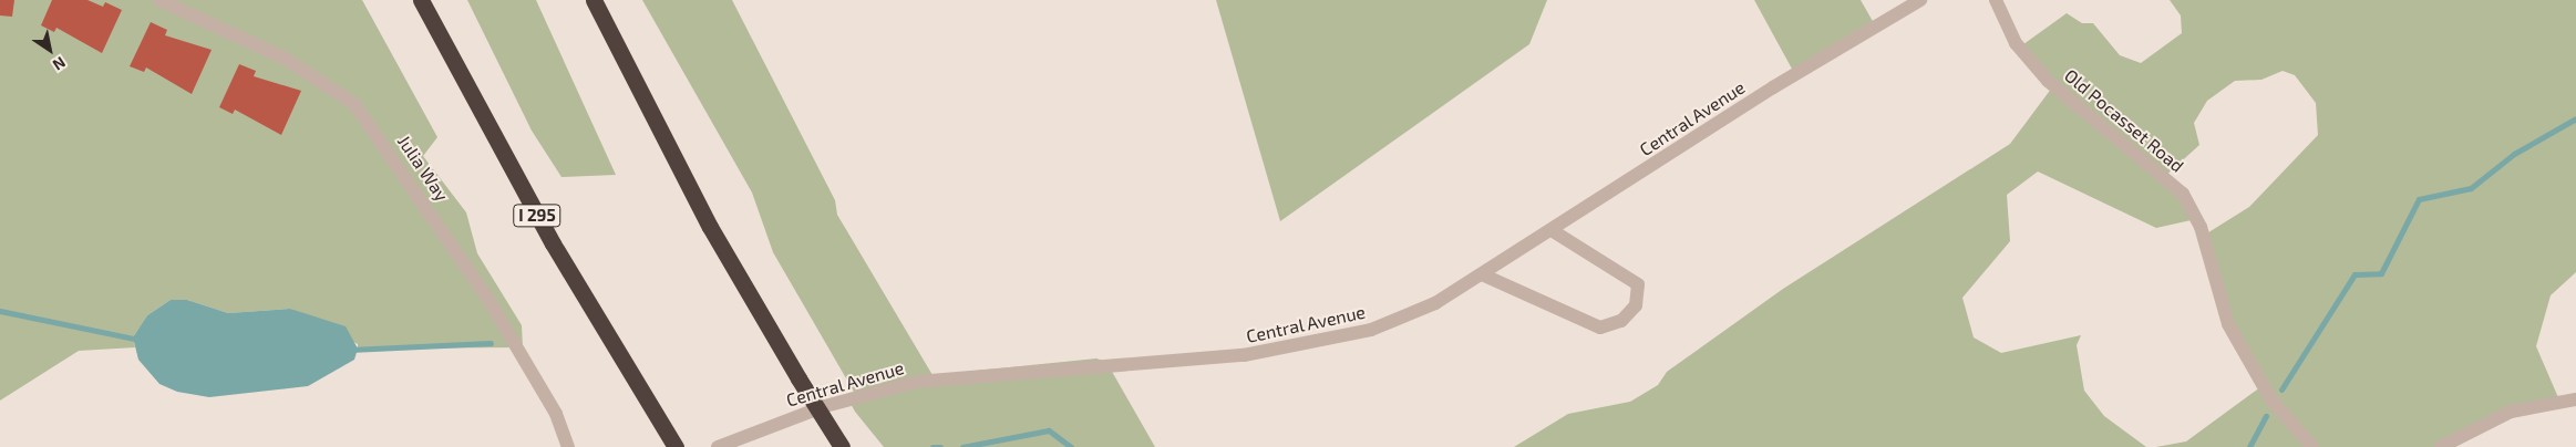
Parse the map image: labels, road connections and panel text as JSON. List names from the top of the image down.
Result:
{
  "streets": {
    "highway": ["I 295"],
    "street": ["Central Avenue", "Old Pocasset Road", "Julia Way"]
  },
  "north": "bottom right"
}
